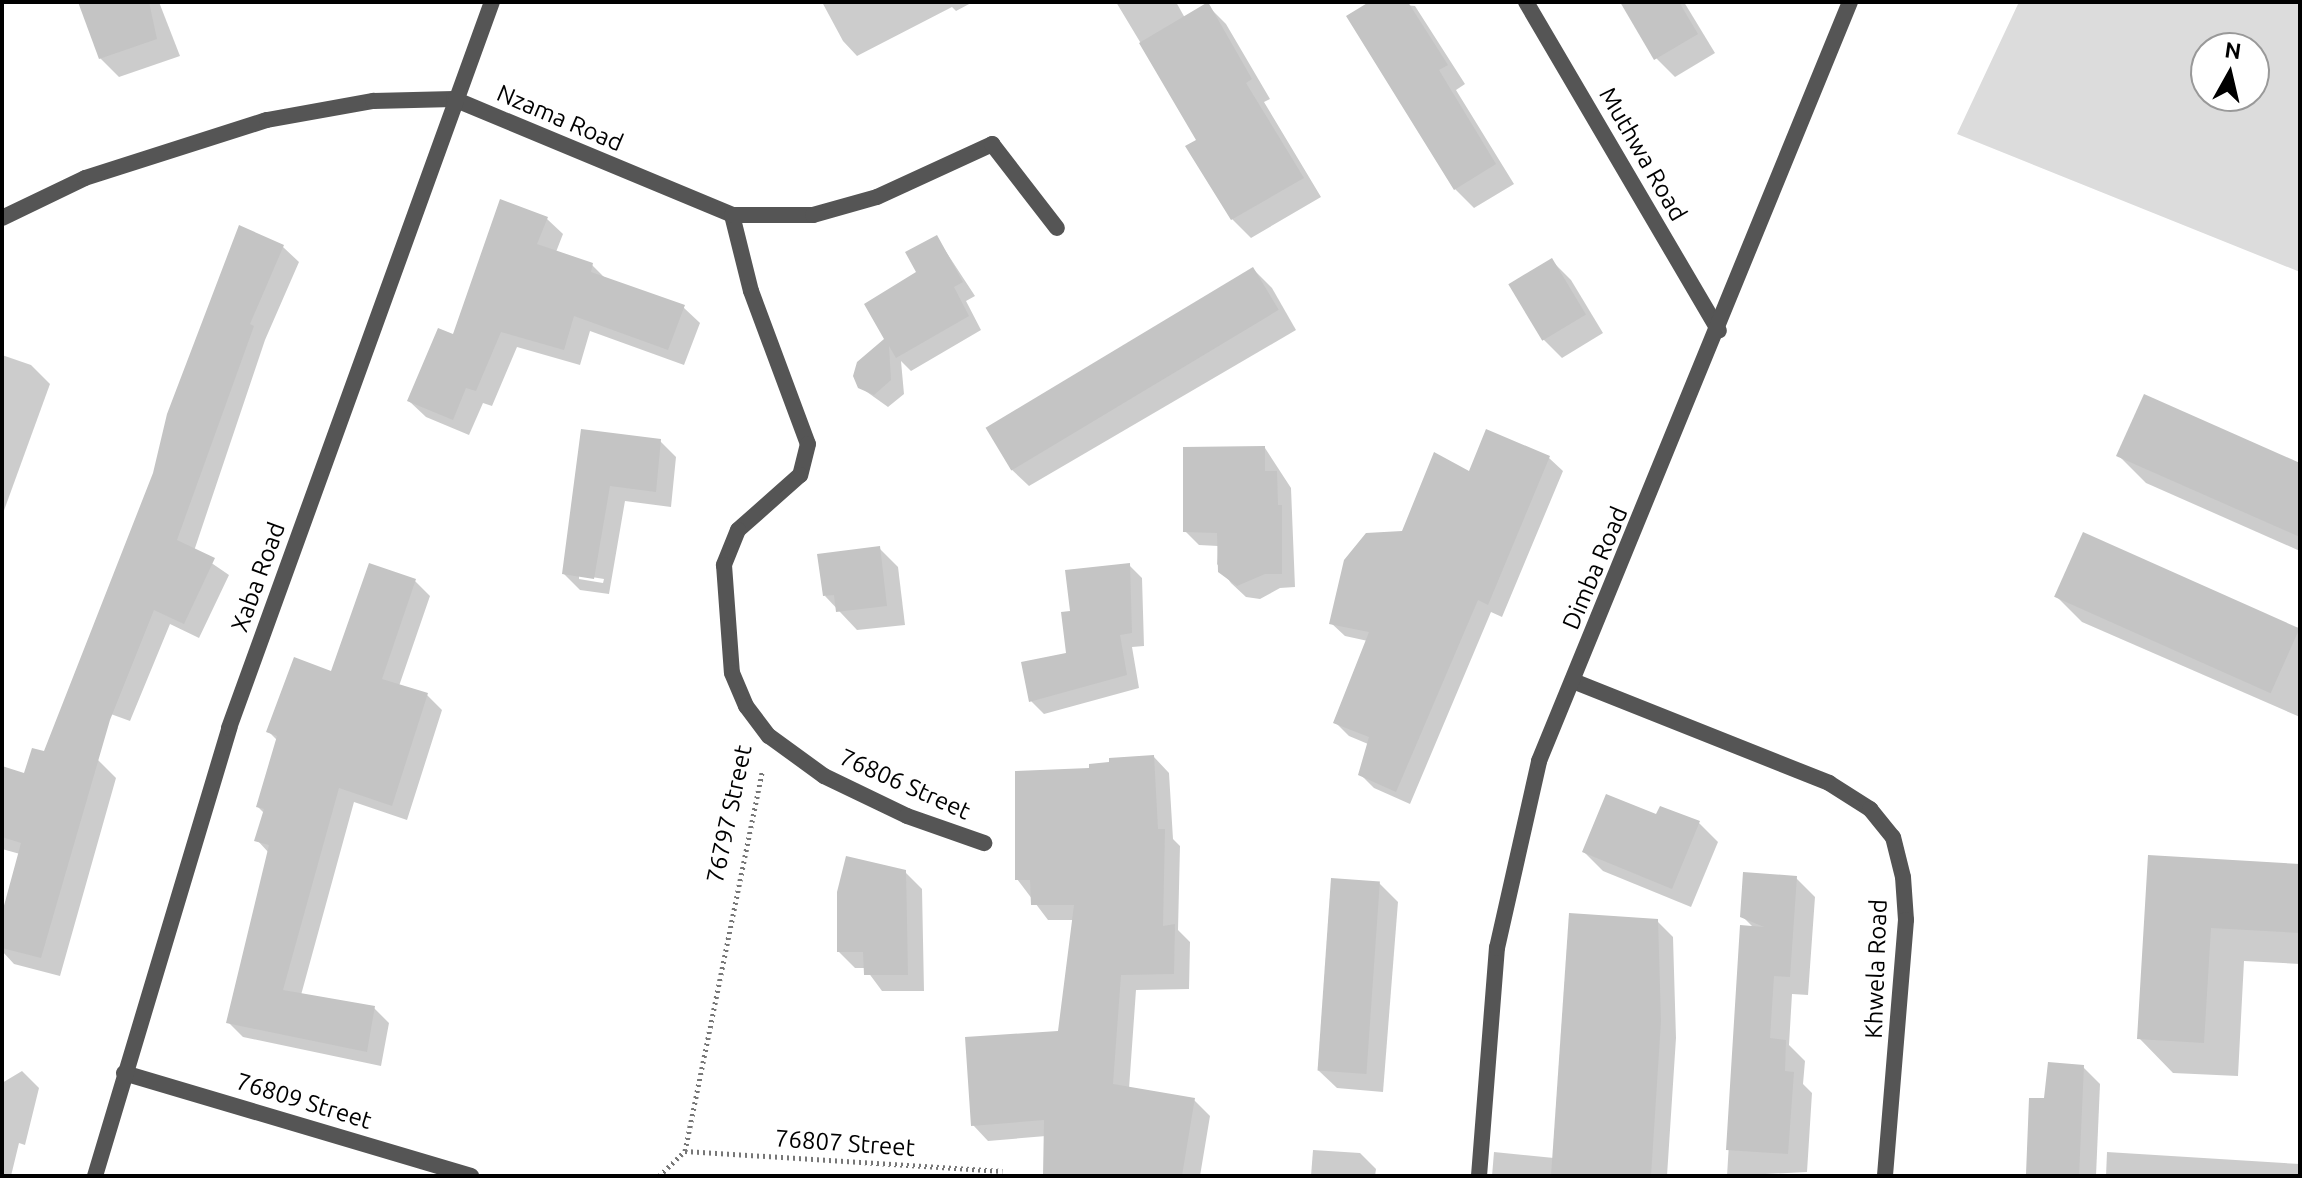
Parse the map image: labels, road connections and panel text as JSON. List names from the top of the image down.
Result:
{
  "streets": {
    "street": [
      "Nzama Road",
      "Muthwa Road",
      "Dimba Road",
      "Xaba Road",
      "76806 Street",
      "76797 Street",
      "Khwela Road",
      "76809 Street"
    ],
    "path": ["76807 Street"]
  },
  "crossings": [
    ["Nzama Road", "Xaba Road"],
    ["Nzama Road", "76797 Street"],
    ["Muthwa Road", "Dimba Road"],
    ["Dimba Road", "Khwela Road"],
    ["Xaba Road", "76809 Street"],
    ["76806 Street", "76797 Street"],
    ["76797 Street", "76807 Street"]
  ],
  "north": "top"
}
